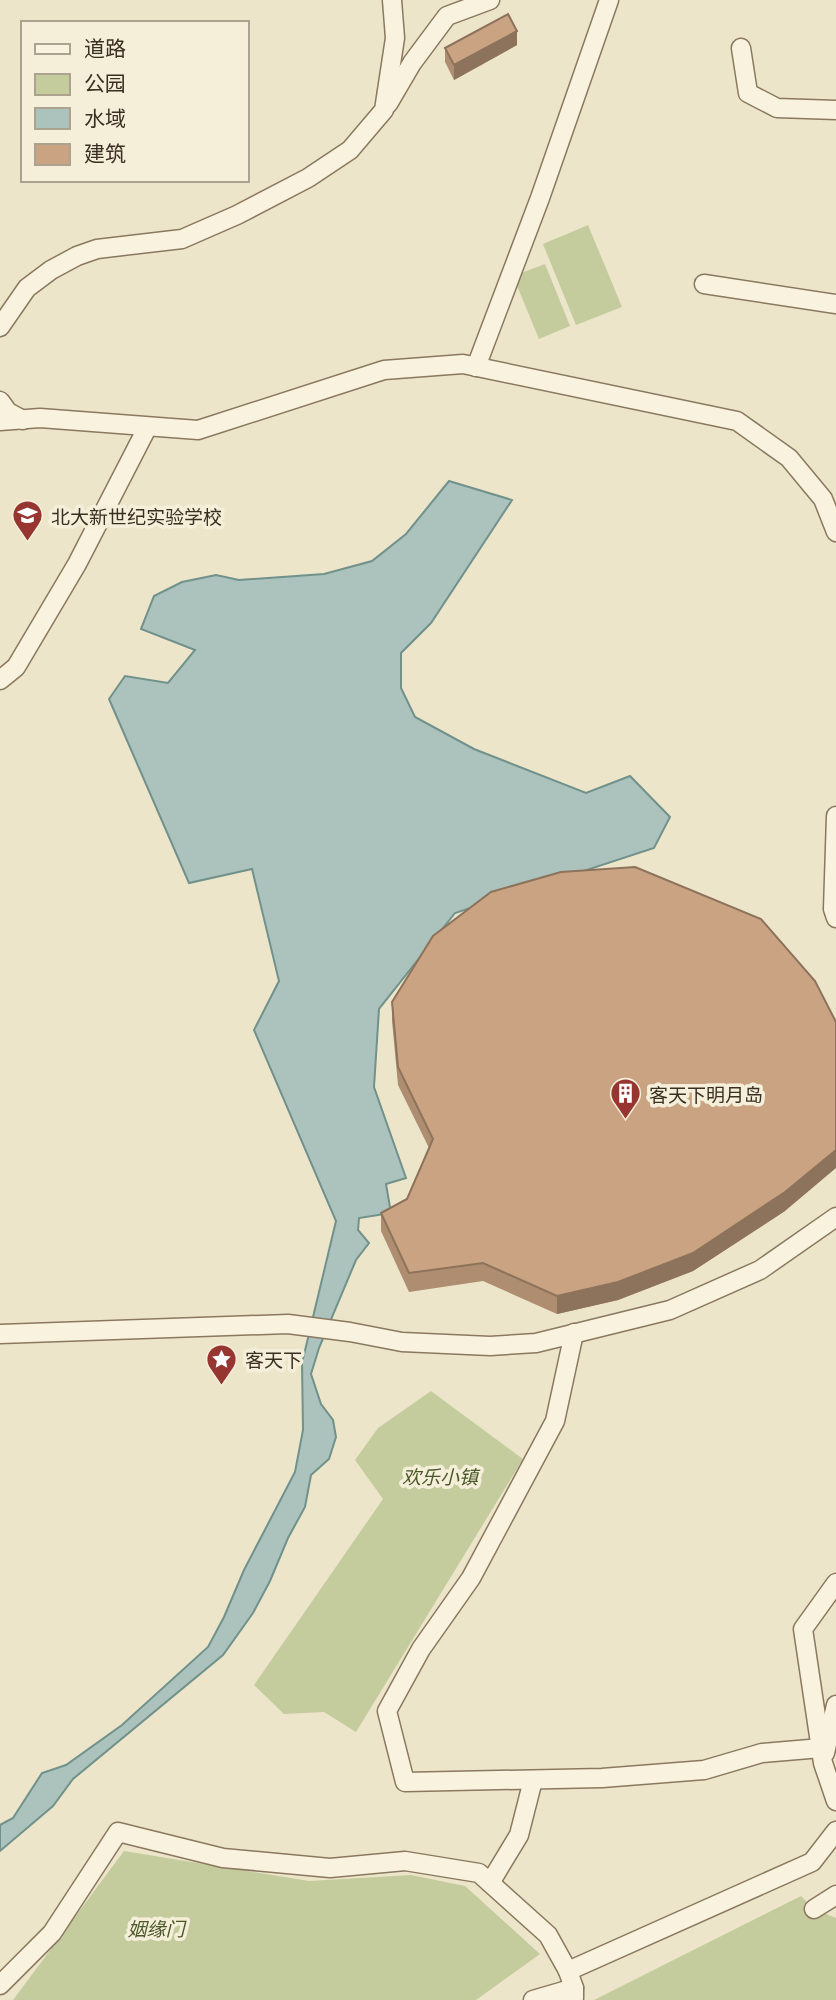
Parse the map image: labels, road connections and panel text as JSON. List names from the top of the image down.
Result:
{
  "parks": ["欢乐小镇", "姻缘门"],
  "places": {
    "school or university": ["北大新世纪实验学校"],
    "building": ["客天下明月岛"],
    "place": ["客天下"]
  },
  "legend": [
    "道路",
    "公园",
    "水域",
    "建筑"
  ]
}
